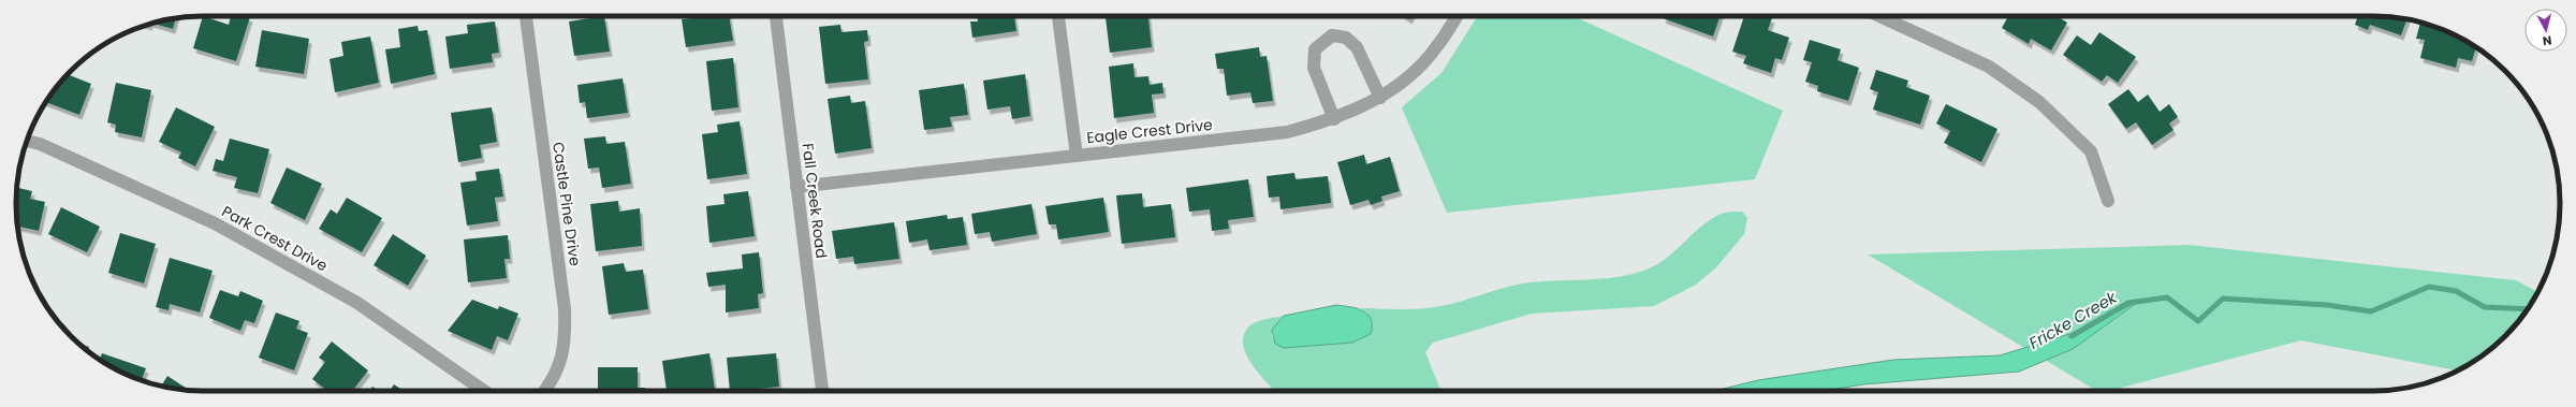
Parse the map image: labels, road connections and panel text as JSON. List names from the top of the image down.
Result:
{
  "streets": {
    "street": [
      "Eagle Crest Drive",
      "Fall Creek Road",
      "Castle Pine Drive",
      "Park Crest Drive"
    ]
  },
  "crossings": [
    ["Eagle Crest Drive", "Fall Creek Road"]
  ],
  "water": ["Fricke Creek"],
  "north": "bottom"
}
